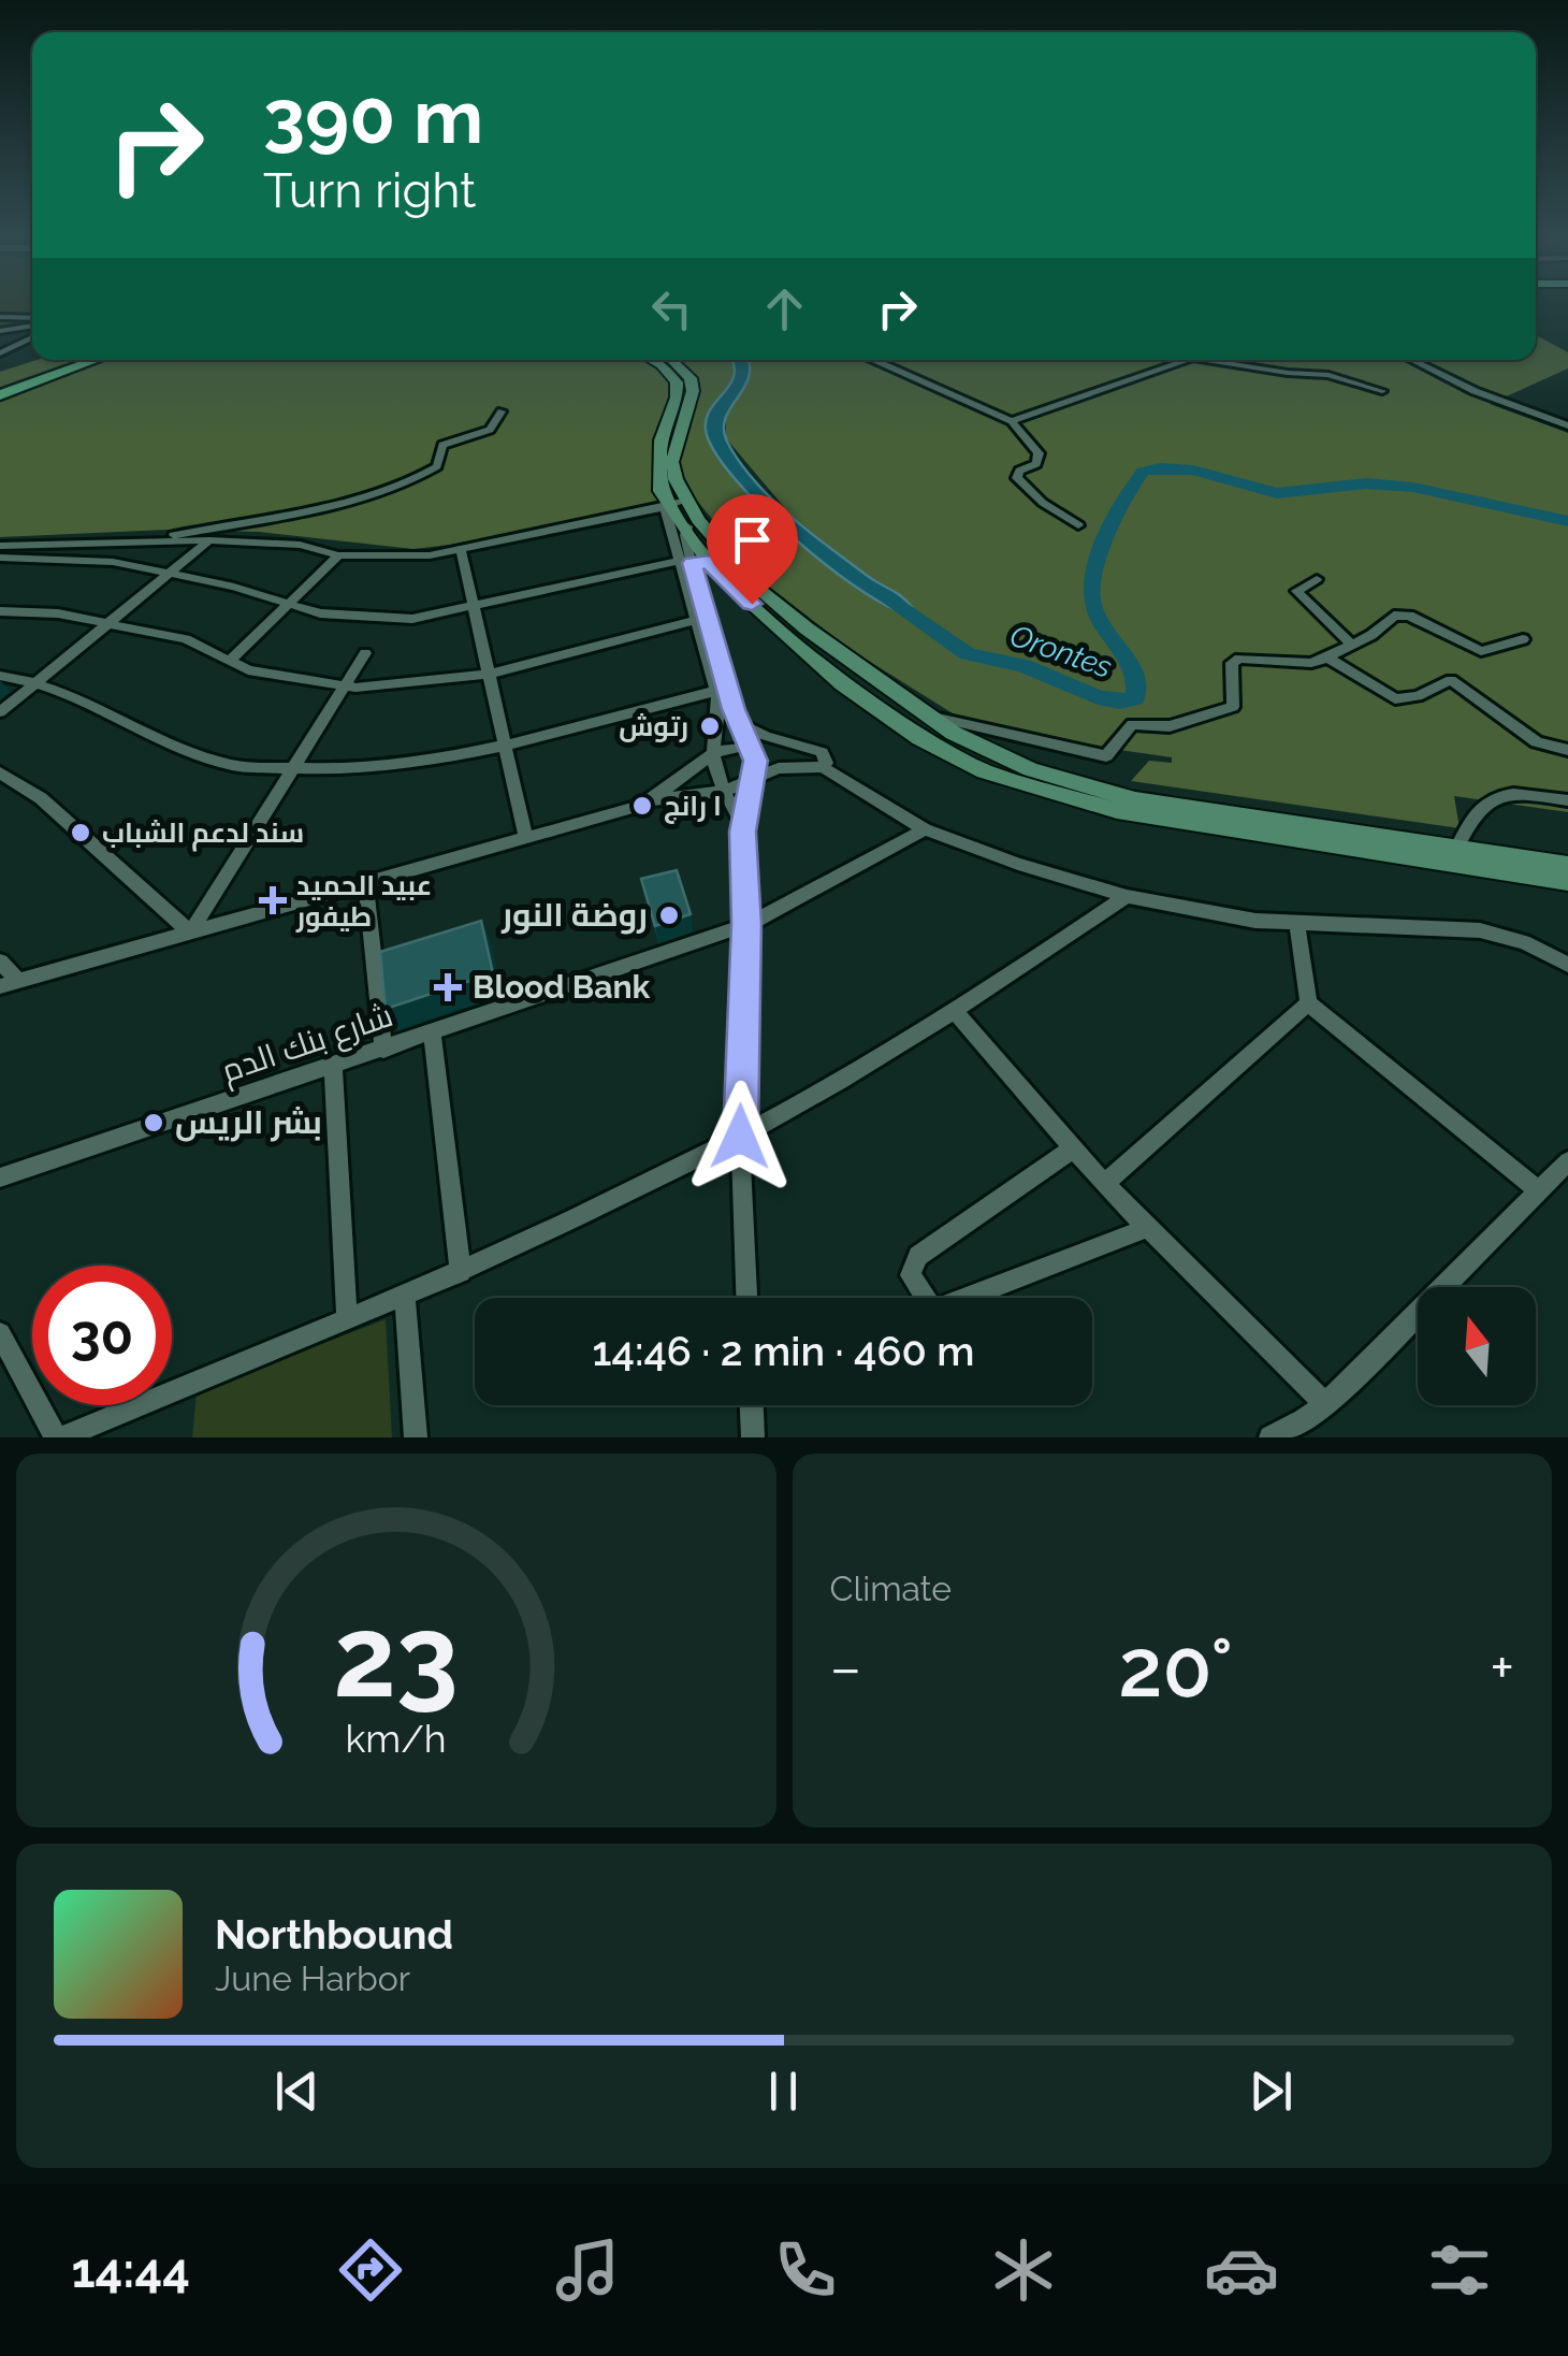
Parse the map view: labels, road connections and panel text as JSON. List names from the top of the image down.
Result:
{
  "streets": {
    "street": ["شارع بنك الدم"]
  },
  "water": ["Orontes"],
  "places": {
    "other": [
      "رتوش",
      "ا رانج",
      "سند لدعم الشباب",
      "روضة النور",
      "بشر الريس"
    ],
    "health": ["عبيد الحميد طيفور", "Blood Bank"]
  },
  "north": "top",
  "page": {
    "turn": ["390 m", "Turn right"],
    "limit": "30",
    "trip": "14:46 · 2 min · 460 m",
    "tile": "Climate",
    "heat": ["−", "20°", "+"],
    "song": ["Northbound", "June Harbor"],
    "tabs": "14:44",
    "gauge": ["23", "km/h"]
  }
}
